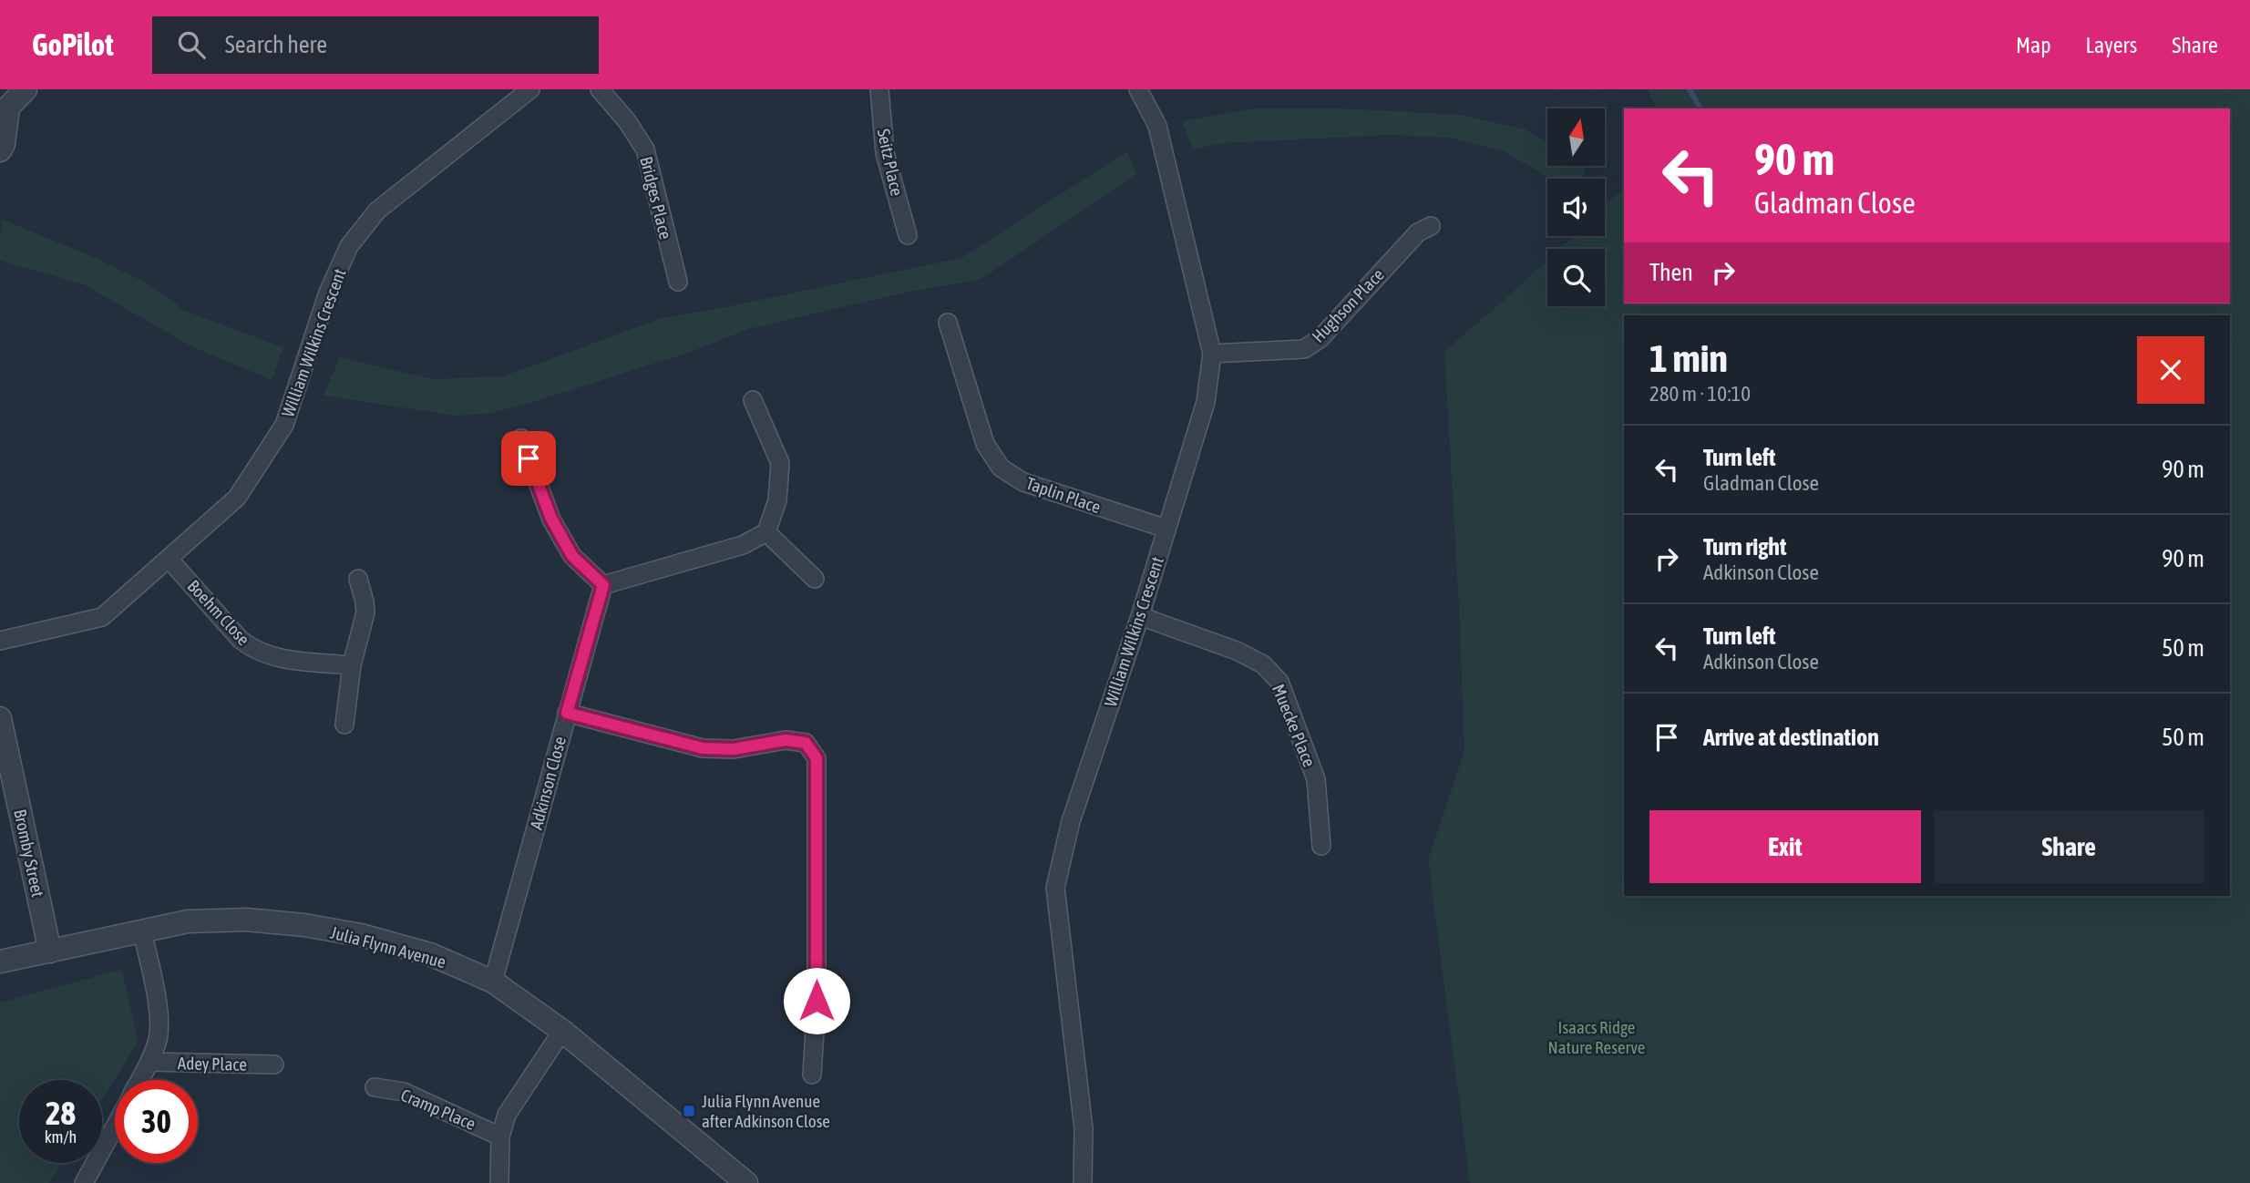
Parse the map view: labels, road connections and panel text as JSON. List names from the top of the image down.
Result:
{
  "streets": {
    "street": [
      "Seitz Place",
      "Bridges Place",
      "Hughson Place",
      "William Wilkins Crescent",
      "Taplin Place",
      "Boehm Close",
      "Muecke Place",
      "Adkinson Close",
      "Bromby Street",
      "Julia Flynn Avenue",
      "Adey Place",
      "Cramp Place"
    ]
  },
  "crossings": [
    ["Hughson Place", "William Wilkins Crescent"],
    ["William Wilkins Crescent", "Taplin Place"],
    ["William Wilkins Crescent", "Boehm Close"],
    ["William Wilkins Crescent", "Muecke Place"],
    ["Adkinson Close", "Julia Flynn Avenue"],
    ["Bromby Street", "Julia Flynn Avenue"]
  ],
  "parks": ["Isaacs Ridge Nature Reserve"],
  "places": {
    "transit": ["Julia Flynn Avenue after Adkinson Close"]
  },
  "north": "top",
  "page": {
    "header": "GoPilot",
    "search": "Search here",
    "nav": ["Map", "Layers", "Share"],
    "turn": ["90 m", "Gladman Close"],
    "then": "Then",
    "heading": ["1 min", "280 m · 10:10"],
    "list": [
      {
        "name": "Turn left",
        "note": "Gladman Close",
        "value": "90 m"
      },
      {
        "name": "Turn right",
        "note": "Adkinson Close",
        "value": "90 m"
      },
      {
        "name": "Turn left",
        "note": "Adkinson Close",
        "value": "50 m"
      },
      {
        "name": "Arrive at destination",
        "value": "50 m"
      }
    ],
    "buttons": ["Exit", "Share"],
    "speed": "28 km/h",
    "limit": "30"
  }
}
